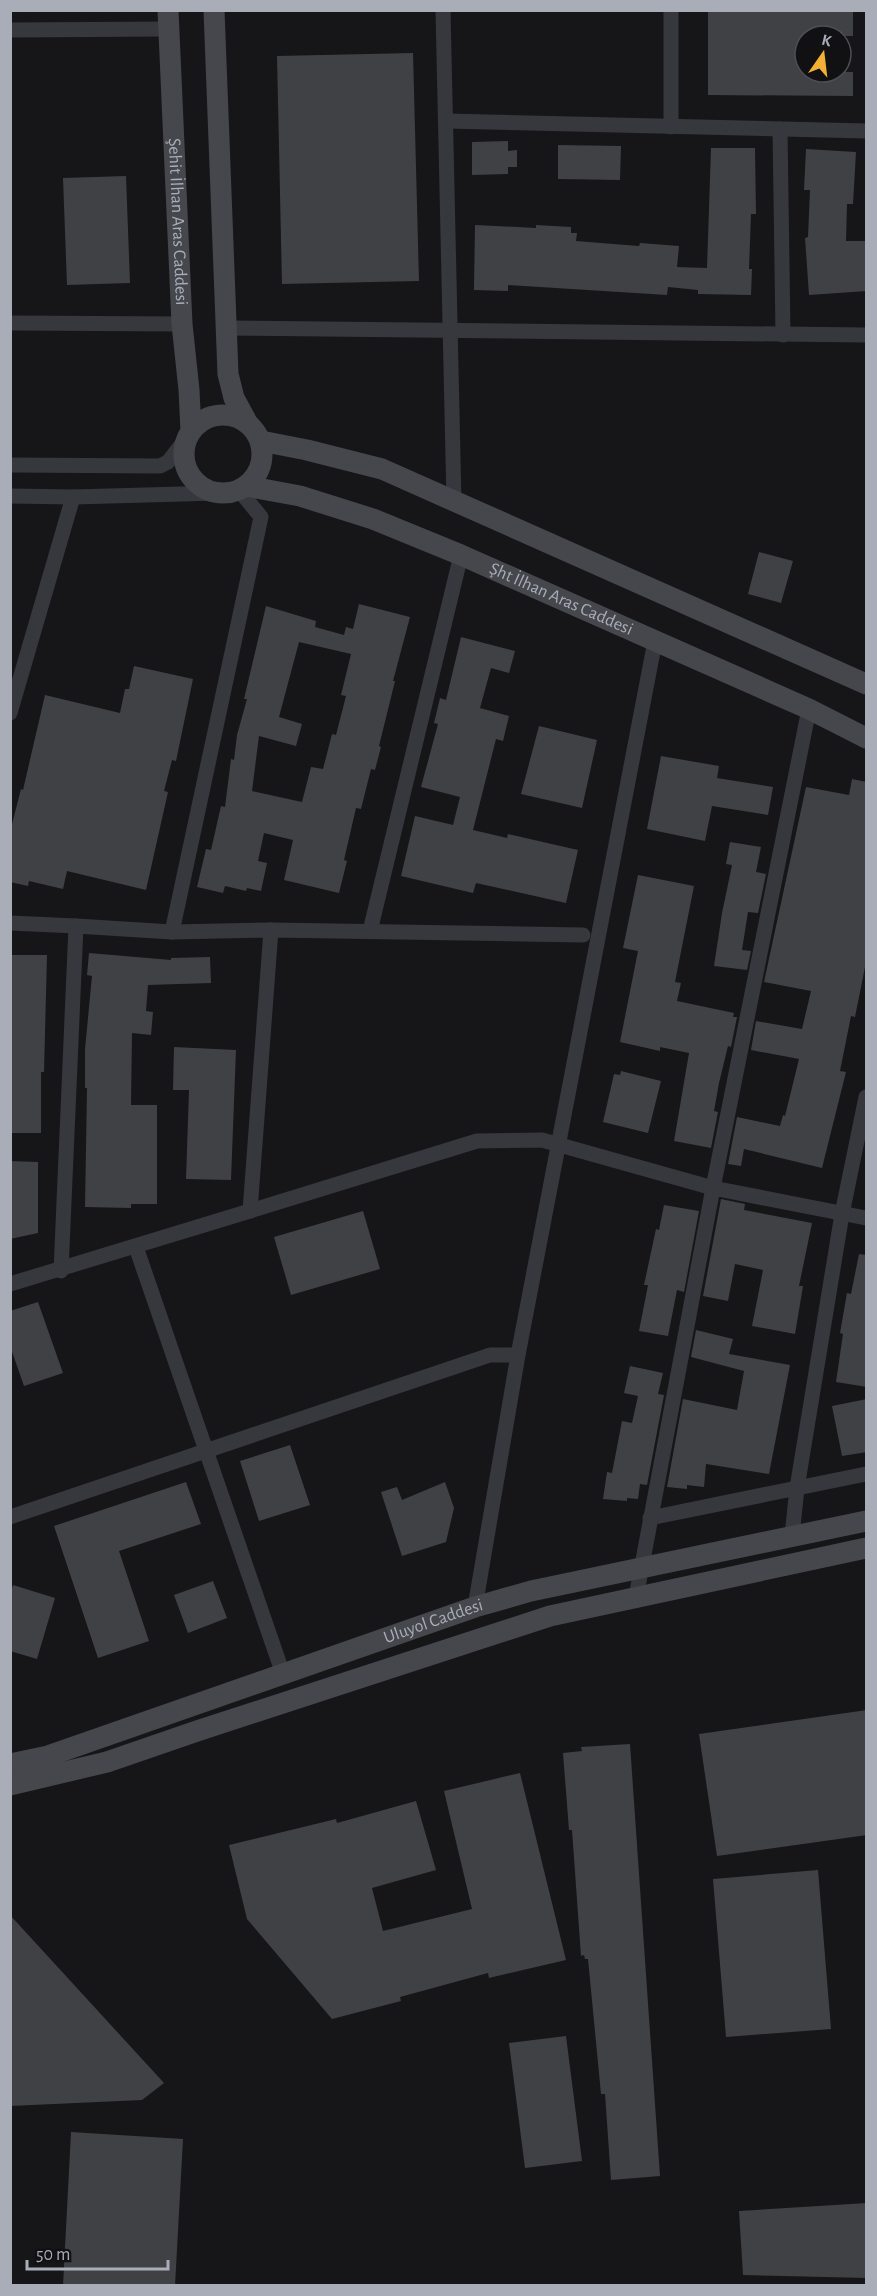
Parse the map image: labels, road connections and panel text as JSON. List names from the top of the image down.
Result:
{
  "streets": {
    "main road": ["Şehit İlhan Aras Caddesi", "Şht İlhan Aras Caddesi", "Uluyol Caddesi"]
  },
  "crossings": [
    ["Şehit İlhan Aras Caddesi", "Şht İlhan Aras Caddesi"]
  ],
  "scale_bar": "50 m",
  "north": "top"
}
